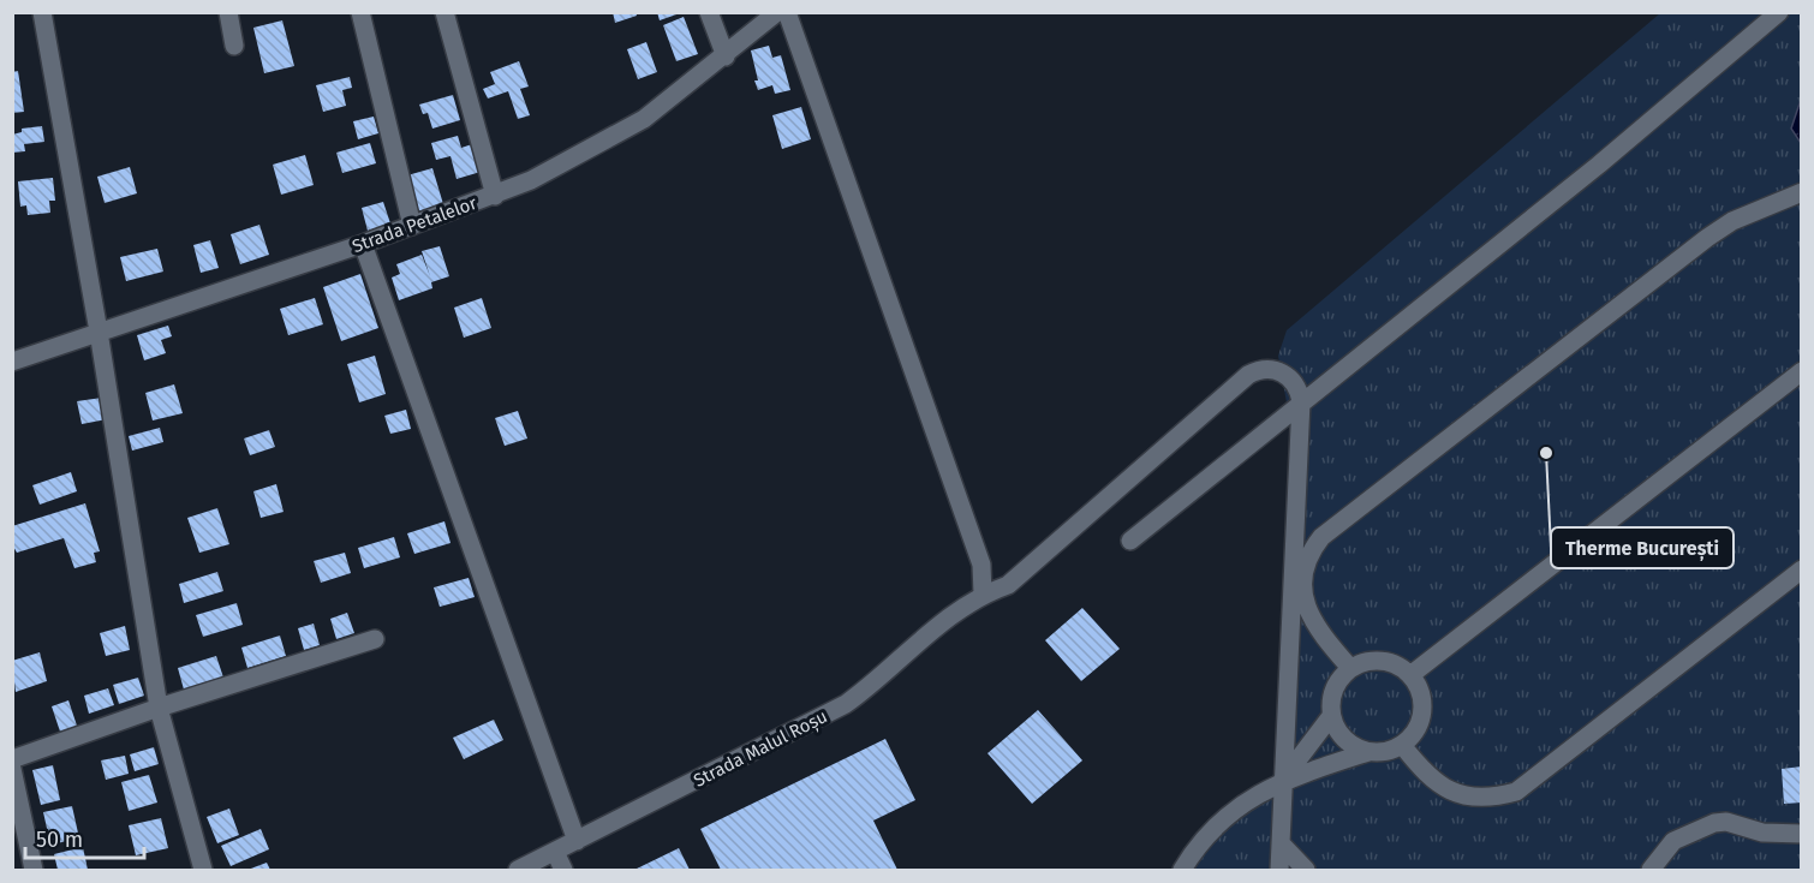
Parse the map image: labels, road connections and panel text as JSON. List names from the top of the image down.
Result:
{
  "streets": {
    "street": ["Strada Petalelor", "Strada Malul Roșu"]
  },
  "places": ["Therme București"],
  "scale_bar": "50 m"
}
